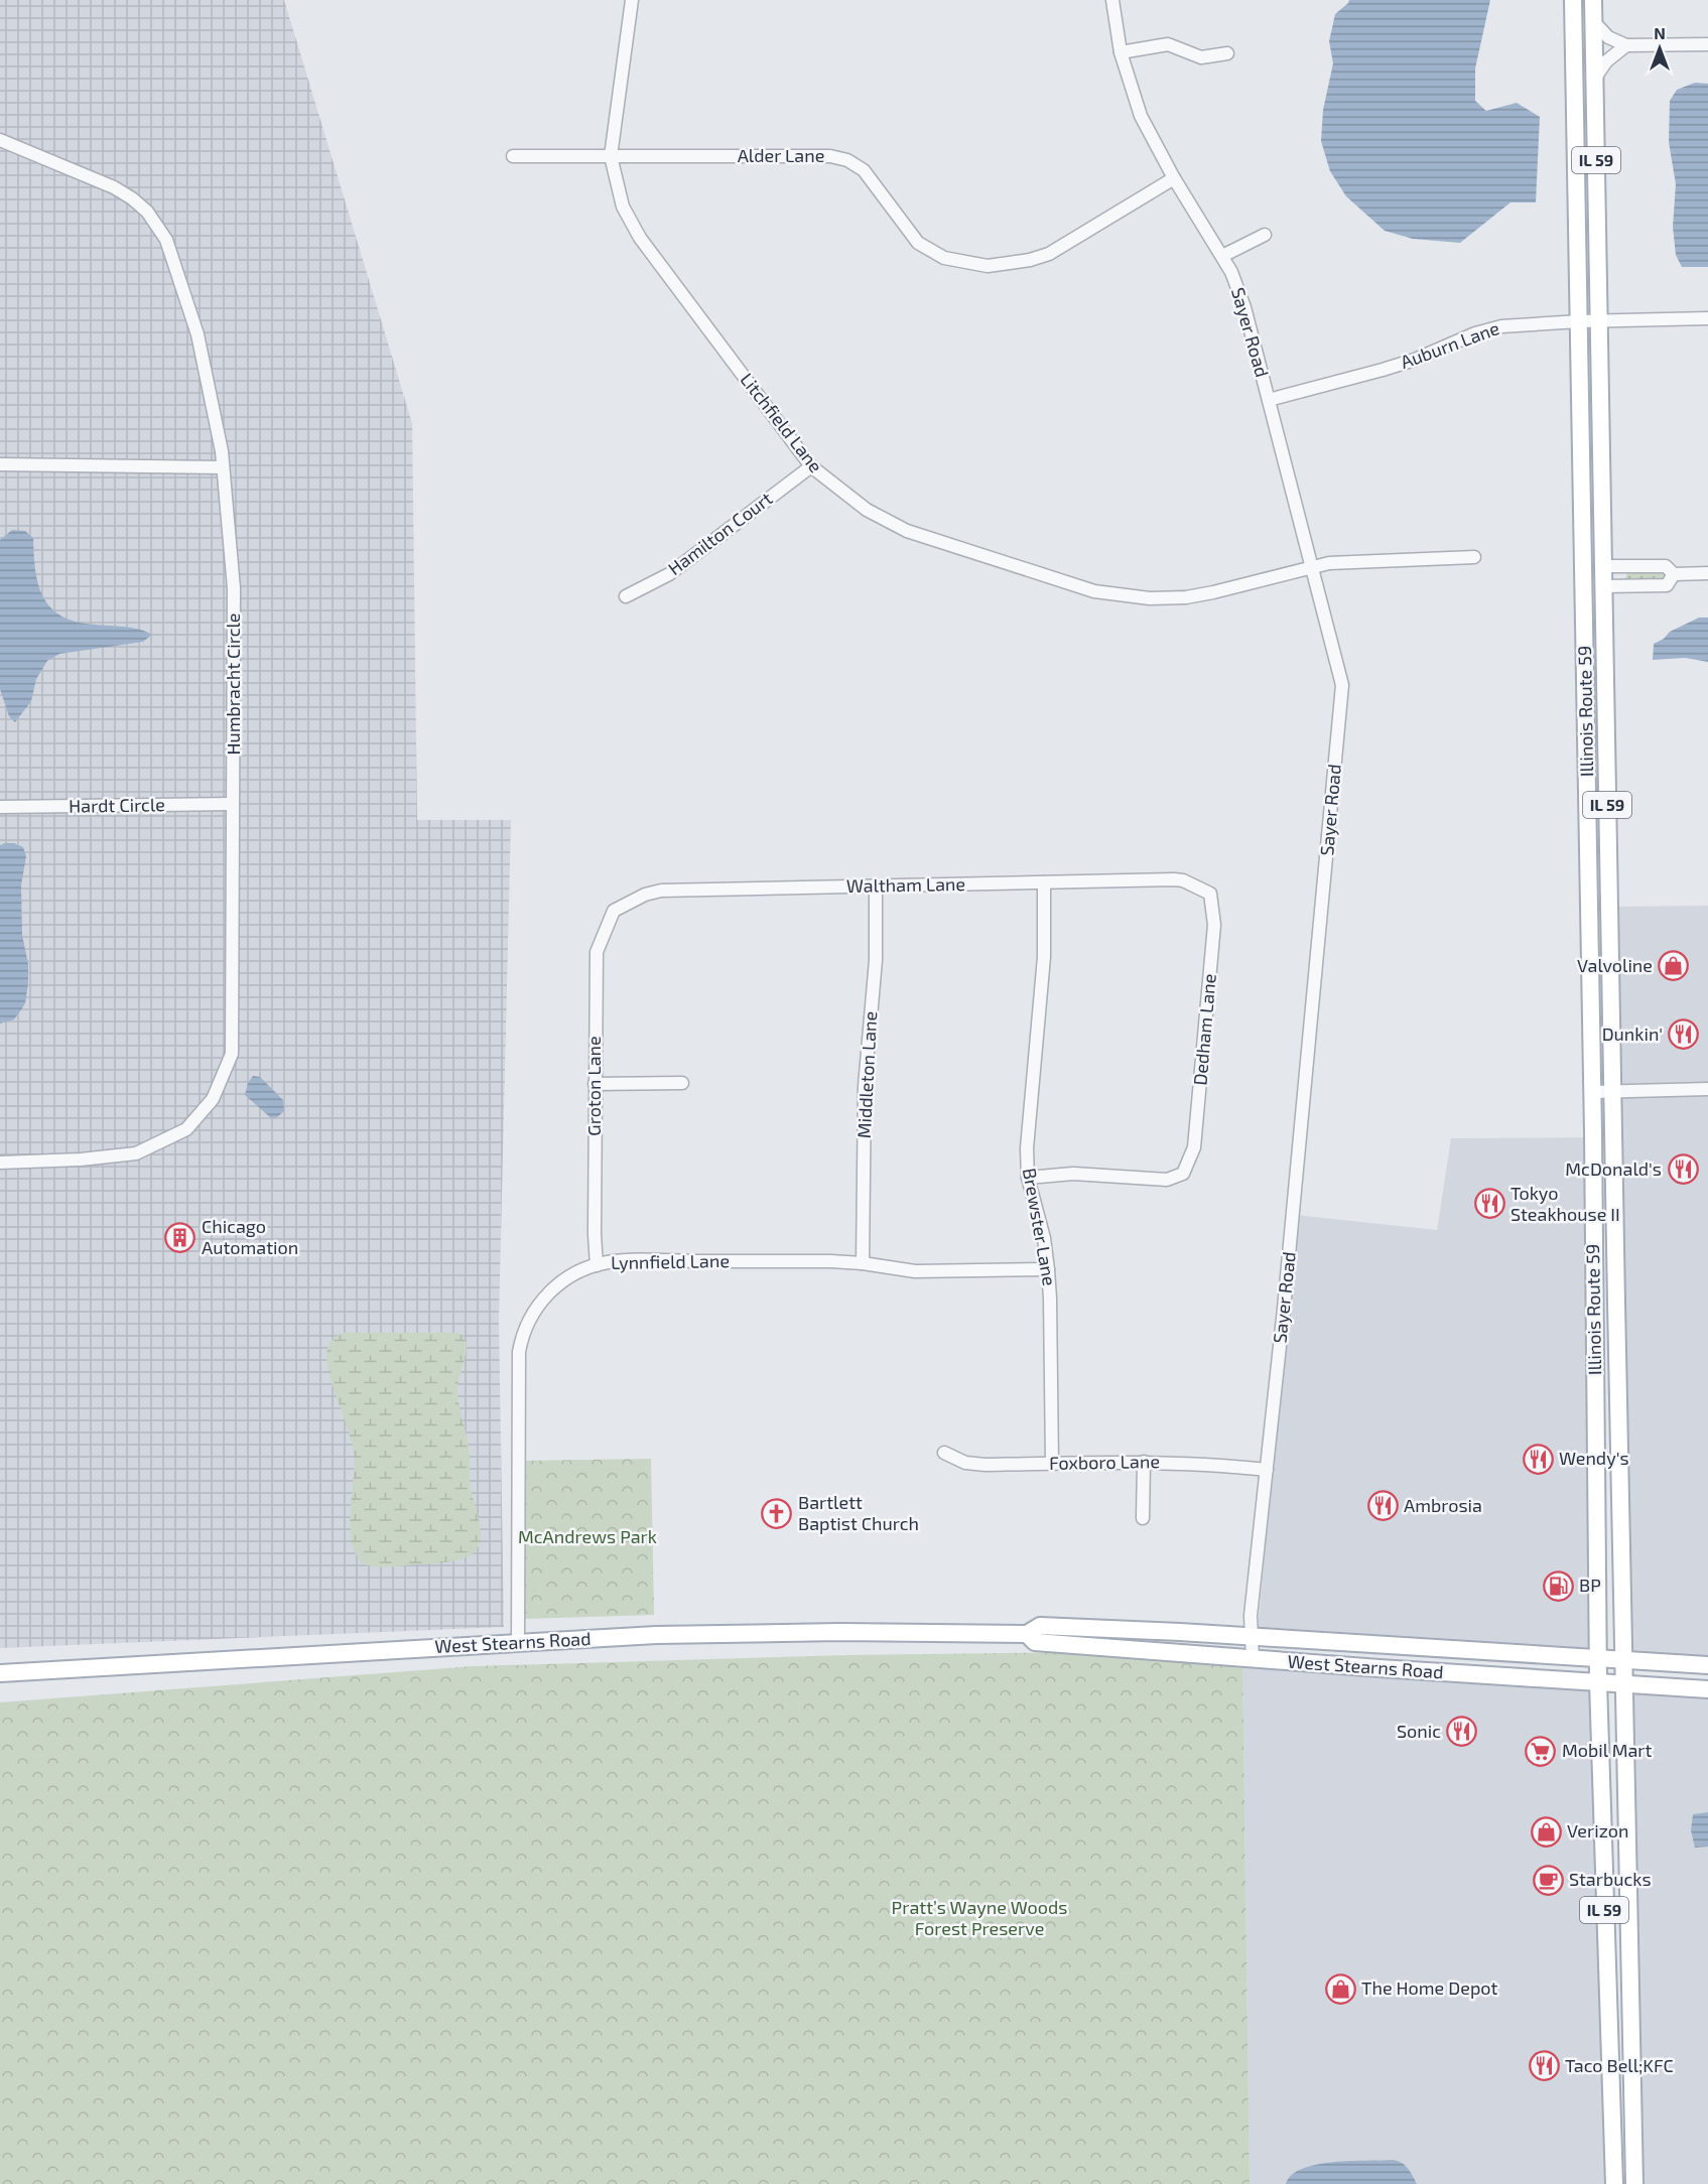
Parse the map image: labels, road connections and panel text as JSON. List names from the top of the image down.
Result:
{
  "streets": {
    "main road": ["IL 59", "Illinois Route 59", "West Stearns Road"],
    "street": [
      "Alder Lane",
      "Sayer Road",
      "Auburn Lane",
      "Litchfield Lane",
      "Hamilton Court",
      "Humbracht Circle",
      "Hardt Circle",
      "Waltham Lane",
      "Dedham Lane",
      "Middleton Lane",
      "Groton Lane",
      "Brewster Lane",
      "Lynnfield Lane",
      "Foxboro Lane"
    ]
  },
  "crossings": [
    ["Alder Lane", "Sayer Road"],
    ["Alder Lane", "Litchfield Lane"],
    ["Sayer Road", "Auburn Lane"],
    ["Sayer Road", "Litchfield Lane"],
    ["Sayer Road", "Foxboro Lane"],
    ["Sayer Road", "West Stearns Road"],
    ["Auburn Lane", "Illinois Route 59"],
    ["Litchfield Lane", "Hamilton Court"],
    ["Humbracht Circle", "Hardt Circle"],
    ["Illinois Route 59", "West Stearns Road"],
    ["Waltham Lane", "Dedham Lane"],
    ["Waltham Lane", "Middleton Lane"],
    ["Waltham Lane", "Groton Lane"],
    ["Waltham Lane", "Brewster Lane"],
    ["Dedham Lane", "Brewster Lane"],
    ["Middleton Lane", "Lynnfield Lane"],
    ["Groton Lane", "Lynnfield Lane"],
    ["Brewster Lane", "Lynnfield Lane"],
    ["Brewster Lane", "Foxboro Lane"],
    ["Lynnfield Lane", "West Stearns Road"]
  ],
  "parks": ["McAndrews Park", "Pratt’s Wayne Woods Forest Preserve"],
  "places": {
    "shop": ["Valvoline", "Verizon", "The Home Depot"],
    "restaurant": [
      "Dunkin'",
      "McDonald's",
      "Tokyo Steakhouse II",
      "Wendy's",
      "Ambrosia",
      "Sonic",
      "Taco Bell;KFC"
    ],
    "building": ["Chicago Automation"],
    "church": ["Bartlett Baptist Church"],
    "fuel station": ["BP"],
    "supermarket": ["Mobil Mart"],
    "cafe": ["Starbucks"]
  },
  "north": "top"
}
